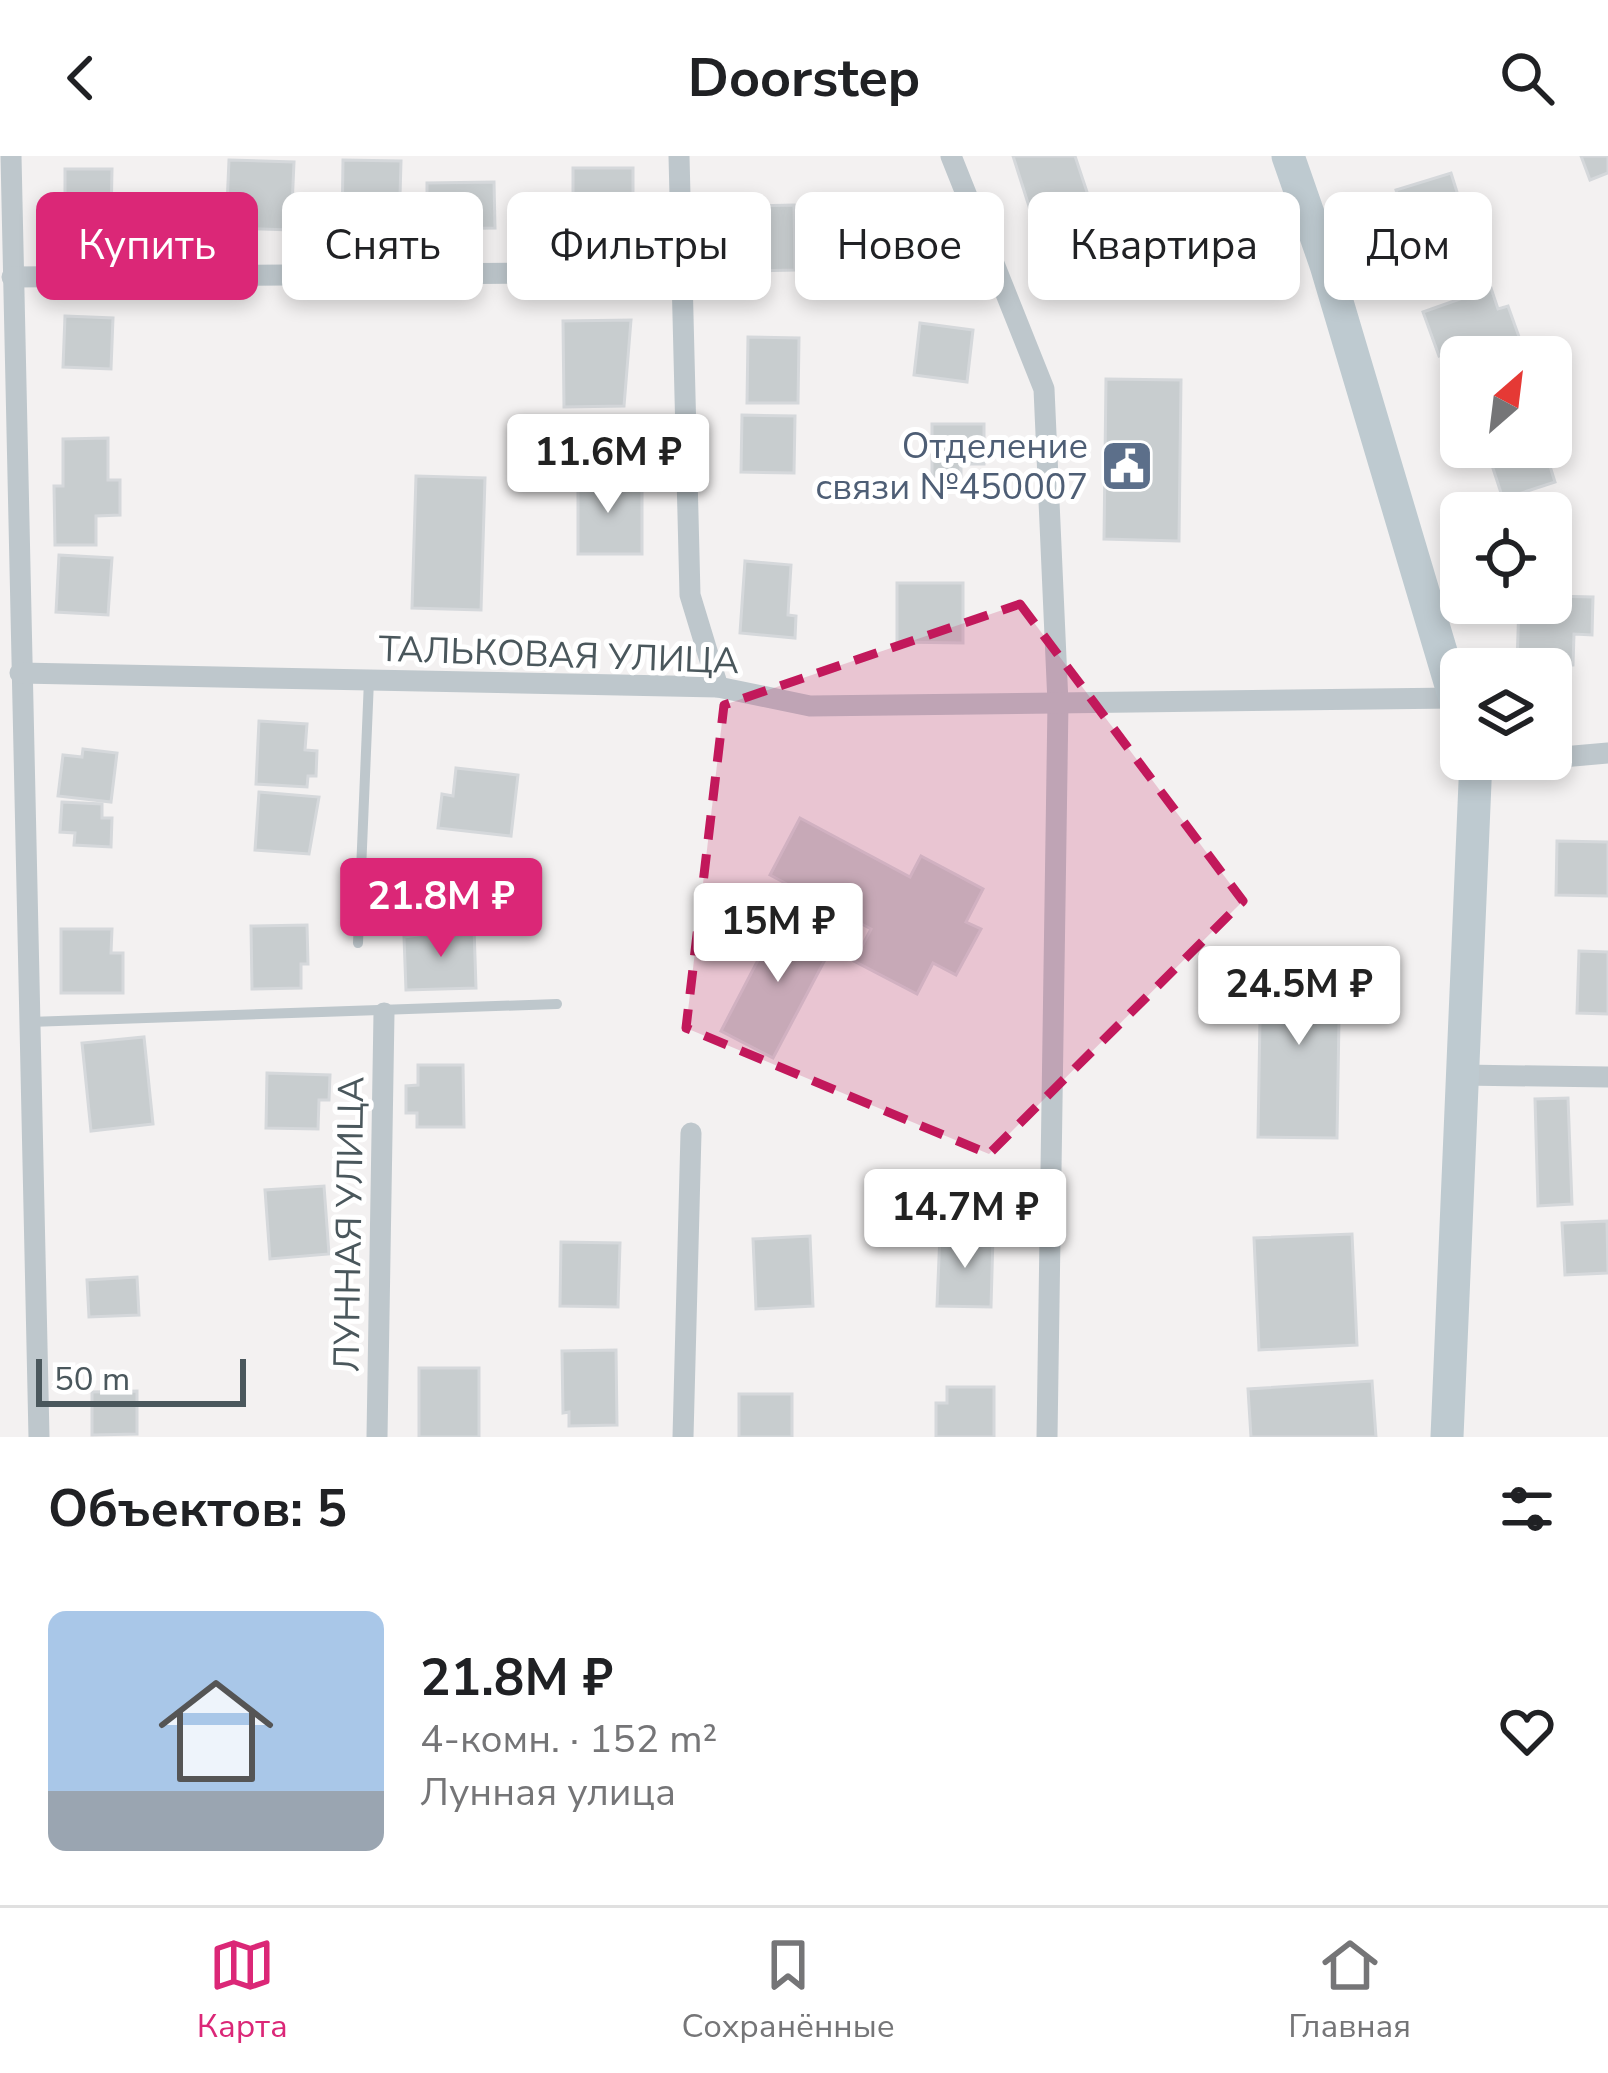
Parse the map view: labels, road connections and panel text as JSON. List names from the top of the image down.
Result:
{
  "streets": {
    "street": ["ТАЛЬКОВАЯ УЛИЦА", "ЛУННАЯ УЛИЦА"]
  },
  "places": {
    "public building": ["Отделение связи №450007"]
  },
  "scale_bar": "50 m",
  "north": "top right",
  "page": {
    "header": "Doorstep",
    "chip": [
      "Купить",
      "Снять",
      "Фильтры",
      "Новое",
      "Квартира",
      "Дом"
    ],
    "price": [
      "11.6M ₽",
      "21.8M ₽",
      "15M ₽",
      "24.5M ₽",
      "14.7M ₽"
    ],
    "scale": "50 m",
    "heading": "Объектов: 5",
    "list": [
      {
        "name": "21.8M ₽",
        "note": "4-комн. · 152 m² · Лунная улица"
      }
    ],
    "tabs": ["Карта", "Сохранённые", "Главная"]
  }
}
